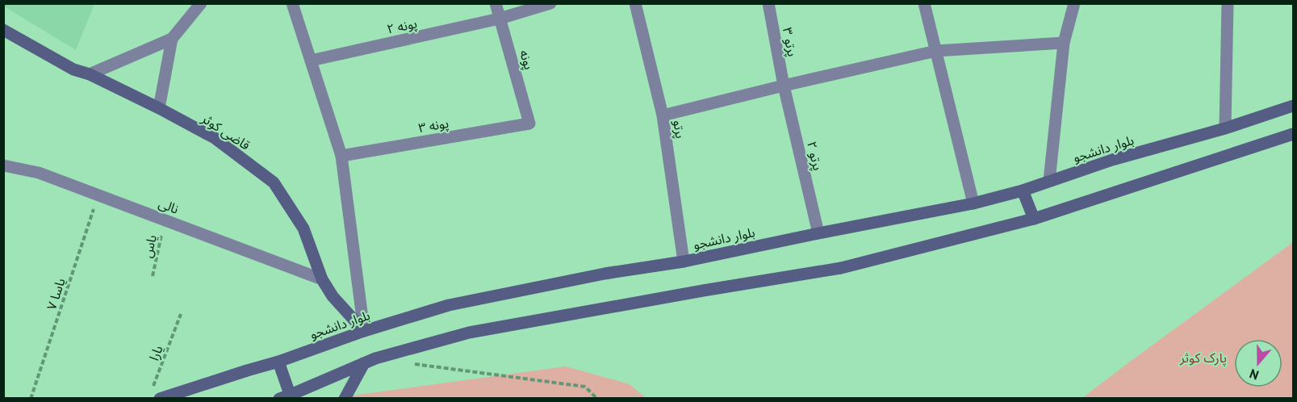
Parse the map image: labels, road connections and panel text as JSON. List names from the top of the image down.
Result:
{
  "streets": {
    "main road": ["قاضی کوثر", "بلوار دانشجو"],
    "street": [
      "پونه ۲",
      "پرتو ۳",
      "پونه",
      "پونه ۳",
      "پرتو",
      "پرتو ۲",
      "نالی"
    ],
    "path": ["یاس", "یاسا ۷", "یارا"]
  },
  "crossings": [
    ["پونه ۲", "پونه"],
    ["پرتو ۳", "پرتو ۲"],
    ["پونه", "پونه ۳"],
    ["پرتو", "بلوار دانشجو"],
    ["قاضی کوثر", "بلوار دانشجو"],
    ["قاضی کوثر", "نالی"],
    ["بلوار دانشجو", "پرتو ۲"],
    ["بلوار دانشجو", "یارا"],
    ["نالی", "یاس"],
    ["نالی", "یاسا ۷"]
  ],
  "parks": ["پارک کوثر"],
  "north": "bottom"
}
